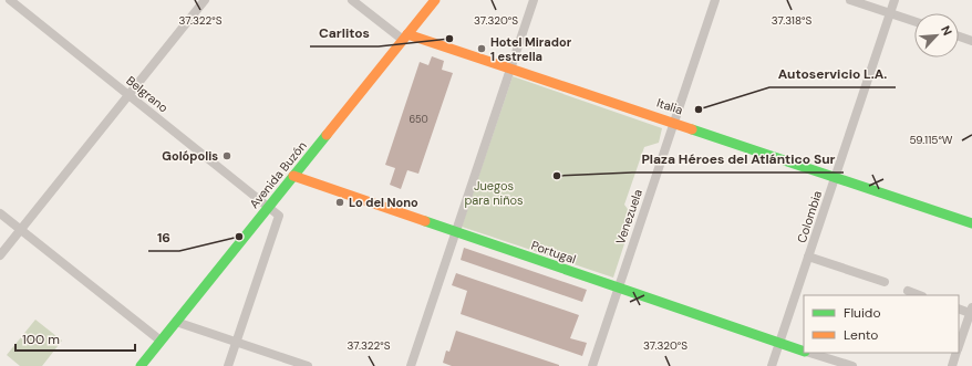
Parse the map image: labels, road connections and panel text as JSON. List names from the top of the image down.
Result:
{
  "streets": {
    "street": [
      "Belgrano",
      "Italia",
      "Avenida Buzón",
      "Venezuela",
      "Colombia",
      "Portugal"
    ]
  },
  "crossings": [
    ["Belgrano", "Avenida Buzón"],
    ["Italia", "Avenida Buzón"],
    ["Italia", "Venezuela"],
    ["Italia", "Colombia"],
    ["Avenida Buzón", "Portugal"],
    ["Venezuela", "Portugal"],
    ["Colombia", "Portugal"]
  ],
  "parks": ["Juegos para niños"],
  "places": [
    "Carlitos",
    "Hotel Mirador 1 estrella",
    "Autoservicio L.A.",
    "Golópolis",
    "Plaza Héroes del Atlántico Sur",
    "Lo del Nono",
    "16"
  ],
  "house_numbers": ["650"],
  "legend": ["Fluido", "Lento"],
  "scale_bar": "100 m",
  "north": "top right",
  "coordinates": [
    "37.322°S",
    "37.320°S",
    "37.318°S",
    "59.115°W"
  ]
}
